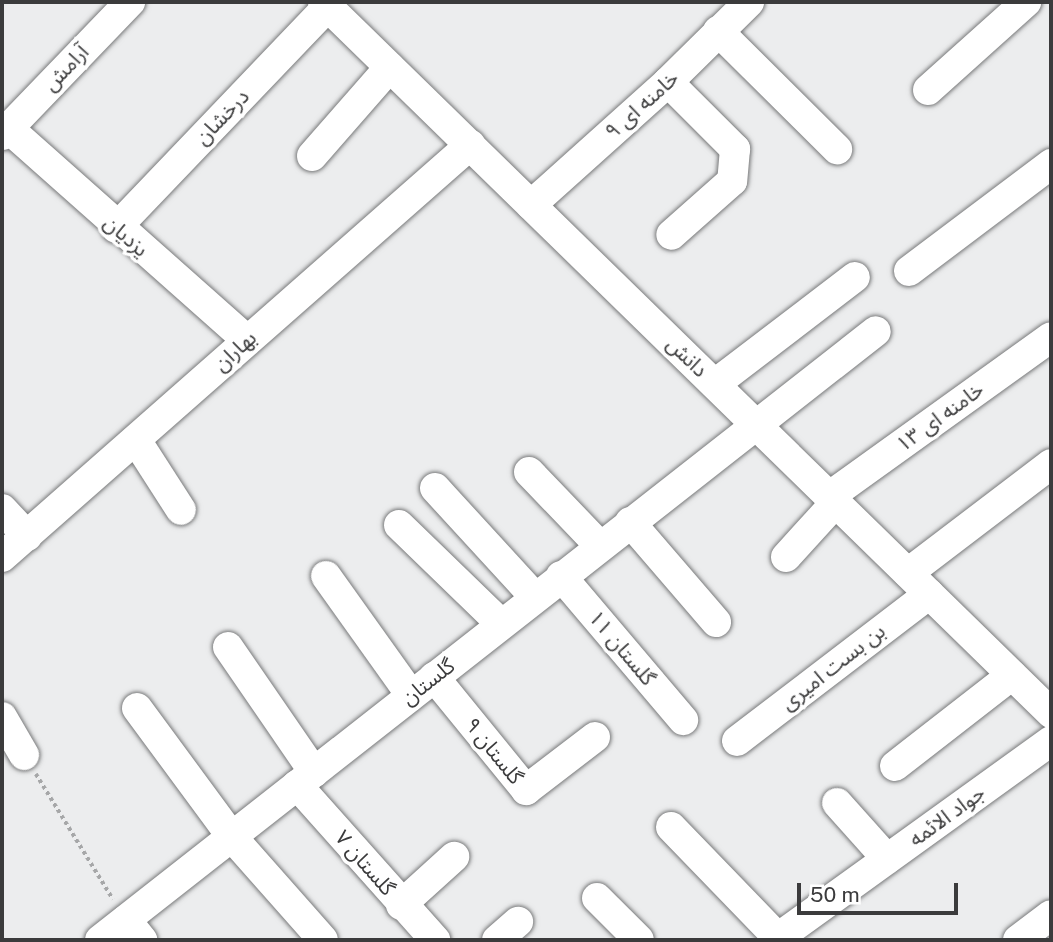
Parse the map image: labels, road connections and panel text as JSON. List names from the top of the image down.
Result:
{
  "streets": {
    "street": [
      "آرامش",
      "خامنه ای ۹",
      "درخشان",
      "یزدیان",
      "بهاران",
      "دانش",
      "خامنه ای ۱۳",
      "گلستان ۱۱",
      "بن بست امیری",
      "گلستان",
      "گلستان ۹",
      "جواد الائمه",
      "گلستان ۷"
    ]
  },
  "crossings": [
    ["آرامش", "یزدیان"],
    ["خامنه ای ۹", "دانش"],
    ["درخشان", "یزدیان"],
    ["درخشان", "دانش"],
    ["یزدیان", "بهاران"],
    ["بهاران", "دانش"],
    ["دانش", "خامنه ای ۱۳"],
    ["دانش", "بن بست امیری"],
    ["دانش", "گلستان"],
    ["گلستان ۱۱", "گلستان"],
    ["گلستان", "گلستان ۹"],
    ["گلستان", "گلستان ۷"]
  ],
  "scale_bar": "50 m"
}
